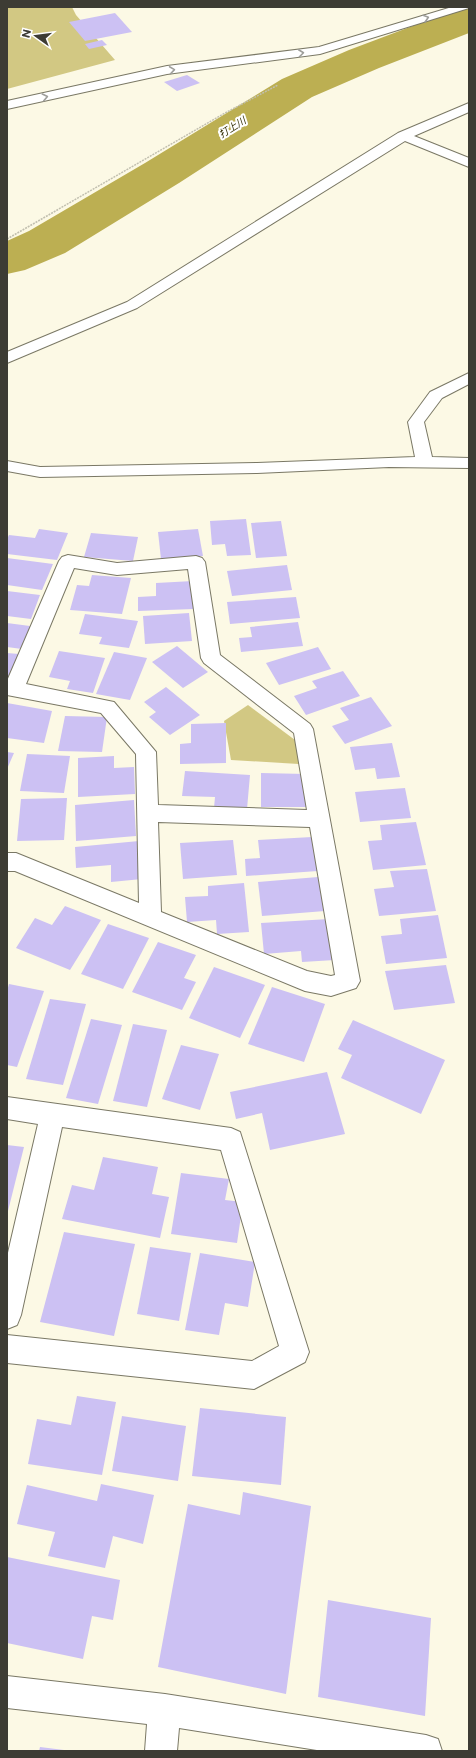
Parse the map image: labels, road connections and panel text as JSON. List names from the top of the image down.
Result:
{
  "water": ["打上川"],
  "north": "left"
}
